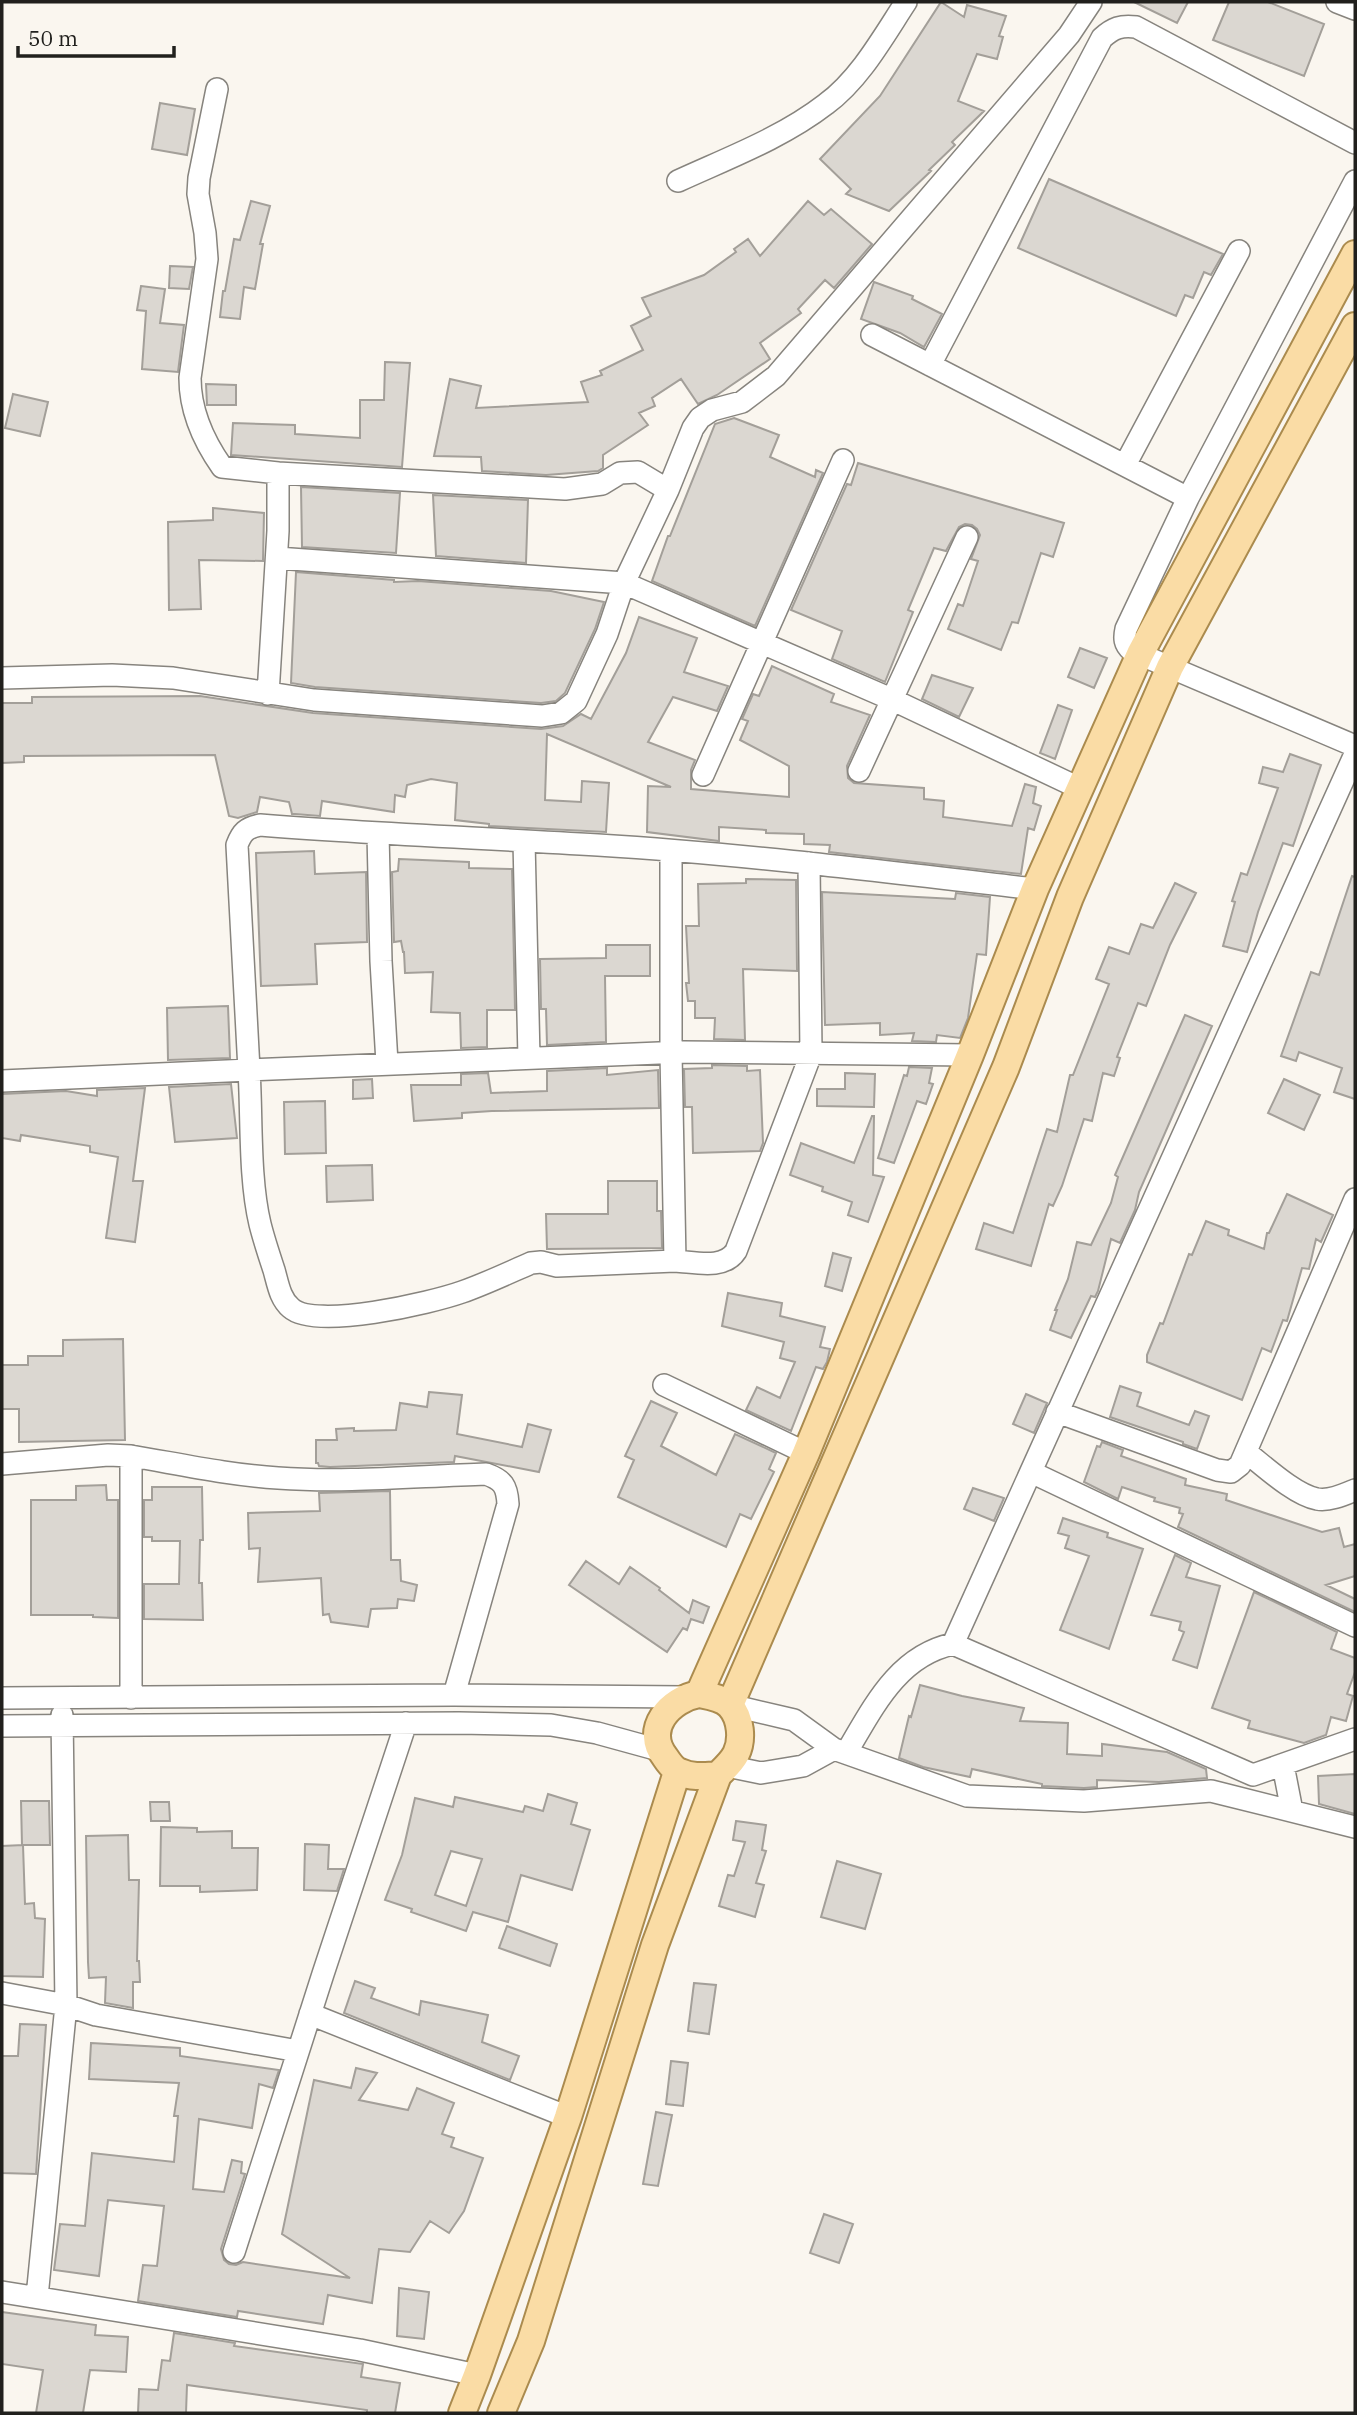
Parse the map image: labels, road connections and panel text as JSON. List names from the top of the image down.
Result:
{
  "scale_bar": "50 m"
}
